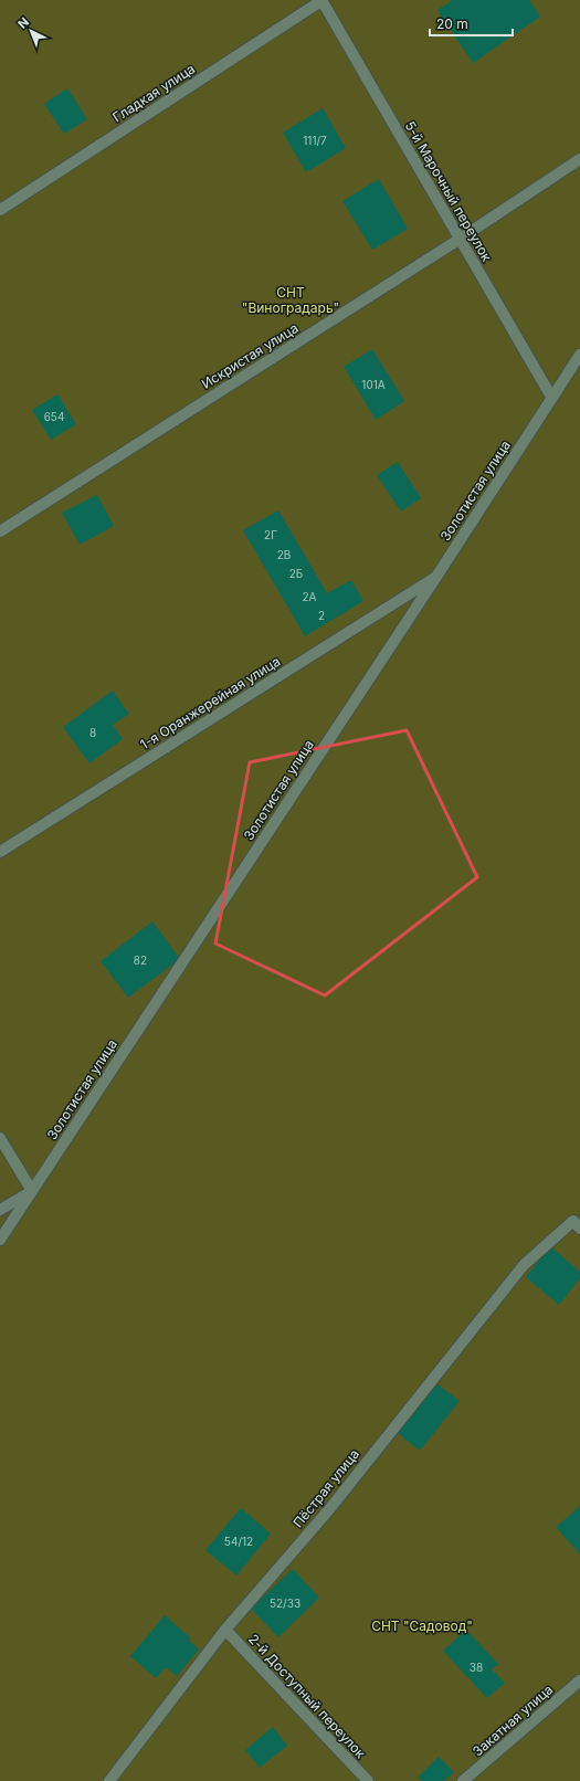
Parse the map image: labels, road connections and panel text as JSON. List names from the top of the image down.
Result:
{
  "streets": {
    "street": [
      "Гладкая улица",
      "5-й Марочный переулок",
      "Искристая улица",
      "Золотистая улица",
      "1-я Оранжерейная улица",
      "Пёстрая улица",
      "2-й Доступный переулок",
      "Закатная улица"
    ]
  },
  "crossings": [
    ["Гладкая улица", "5-й Марочный переулок"],
    ["5-й Марочный переулок", "Искристая улица"],
    ["5-й Марочный переулок", "Золотистая улица"],
    ["Золотистая улица", "1-я Оранжерейная улица"],
    ["Пёстрая улица", "2-й Доступный переулок"]
  ],
  "parks": ["СНТ \"Виноградарь\"", "СНТ \"Садовод\""],
  "house_numbers": [
    "111/7",
    "101А",
    "654",
    "2Г",
    "2В",
    "2Б",
    "2А",
    "2",
    "8",
    "82",
    "54/12",
    "52/33",
    "38"
  ],
  "scale_bar": "20 m",
  "north": "top left"
}
